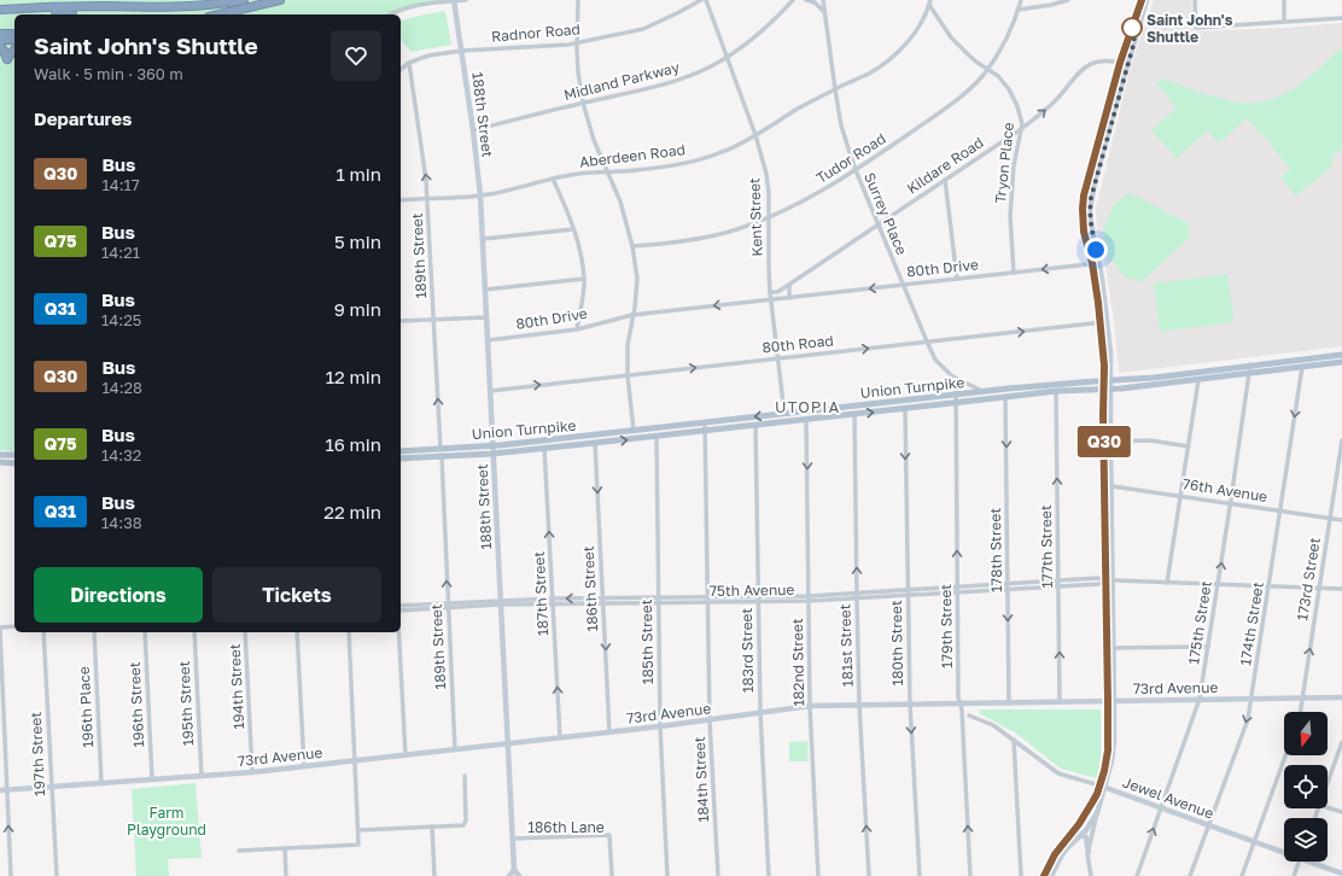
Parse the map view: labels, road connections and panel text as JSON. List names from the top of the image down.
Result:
{
  "streets": {
    "main road": ["Union Turnpike"],
    "street": [
      "Radnor Road",
      "Midland Parkway",
      "188th Street",
      "Aberdeen Road",
      "Tudor Road",
      "Tryon Place",
      "Kildare Road",
      "Surrey Place",
      "Kent Street",
      "189th Street",
      "80th Drive",
      "80th Road",
      "76th Avenue",
      "177th Street",
      "178th Street",
      "173rd Street",
      "186th Street",
      "75th Avenue",
      "187th Street",
      "175th Street",
      "174th Street",
      "179th Street",
      "185th Street",
      "180th Street",
      "181st Street",
      "183rd Street",
      "182nd Street",
      "194th Street",
      "73rd Avenue",
      "195th Street",
      "196th Street",
      "196th Place",
      "197th Street",
      "184th Street",
      "Jewel Avenue",
      "186th Lane"
    ]
  },
  "crossings": [
    ["Radnor Road", "188th Street"],
    ["Radnor Road", "189th Street"],
    ["Midland Parkway", "188th Street"],
    ["Midland Parkway", "Kent Street"],
    ["188th Street", "Aberdeen Road"],
    ["188th Street", "80th Drive"],
    ["188th Street", "80th Road"],
    ["188th Street", "Union Turnpike"],
    ["188th Street", "75th Avenue"],
    ["188th Street", "73rd Avenue"],
    ["188th Street", "186th Lane"],
    ["Aberdeen Road", "Tryon Place"],
    ["Aberdeen Road", "Surrey Place"],
    ["Aberdeen Road", "Kent Street"],
    ["Aberdeen Road", "189th Street"],
    ["Tudor Road", "Tryon Place"],
    ["Tudor Road", "Surrey Place"],
    ["Tudor Road", "Kent Street"],
    ["Tryon Place", "Kildare Road"],
    ["Tryon Place", "80th Drive"],
    ["Kildare Road", "Surrey Place"],
    ["Kildare Road", "Kent Street"],
    ["Surrey Place", "80th Drive"],
    ["Surrey Place", "80th Road"],
    ["Surrey Place", "Union Turnpike"],
    ["Surrey Place", "179th Street"],
    ["Kent Street", "80th Drive"],
    ["Kent Street", "80th Road"],
    ["Kent Street", "Union Turnpike"],
    ["189th Street", "Union Turnpike"],
    ["189th Street", "75th Avenue"],
    ["189th Street", "73rd Avenue"],
    ["Union Turnpike", "177th Street"],
    ["Union Turnpike", "178th Street"],
    ["Union Turnpike", "186th Street"],
    ["Union Turnpike", "187th Street"],
    ["Union Turnpike", "175th Street"],
    ["Union Turnpike", "174th Street"],
    ["Union Turnpike", "179th Street"],
    ["Union Turnpike", "185th Street"],
    ["Union Turnpike", "180th Street"],
    ["Union Turnpike", "181st Street"],
    ["Union Turnpike", "183rd Street"],
    ["Union Turnpike", "182nd Street"],
    ["Union Turnpike", "184th Street"],
    ["76th Avenue", "173rd Street"],
    ["76th Avenue", "175th Street"],
    ["76th Avenue", "174th Street"],
    ["177th Street", "75th Avenue"],
    ["177th Street", "73rd Avenue"],
    ["178th Street", "75th Avenue"],
    ["178th Street", "73rd Avenue"],
    ["173rd Street", "75th Avenue"],
    ["173rd Street", "73rd Avenue"],
    ["186th Street", "75th Avenue"],
    ["186th Street", "73rd Avenue"],
    ["75th Avenue", "187th Street"],
    ["75th Avenue", "175th Street"],
    ["75th Avenue", "174th Street"],
    ["75th Avenue", "179th Street"],
    ["75th Avenue", "185th Street"],
    ["75th Avenue", "180th Street"],
    ["75th Avenue", "181st Street"],
    ["75th Avenue", "183rd Street"],
    ["75th Avenue", "182nd Street"],
    ["75th Avenue", "184th Street"],
    ["187th Street", "73rd Avenue"],
    ["175th Street", "73rd Avenue"],
    ["175th Street", "Jewel Avenue"],
    ["174th Street", "73rd Avenue"],
    ["174th Street", "Jewel Avenue"],
    ["179th Street", "73rd Avenue"],
    ["185th Street", "73rd Avenue"],
    ["180th Street", "73rd Avenue"],
    ["181st Street", "73rd Avenue"],
    ["183rd Street", "73rd Avenue"],
    ["182nd Street", "73rd Avenue"],
    ["194th Street", "73rd Avenue"],
    ["73rd Avenue", "195th Street"],
    ["73rd Avenue", "196th Street"],
    ["73rd Avenue", "196th Place"],
    ["73rd Avenue", "197th Street"],
    ["73rd Avenue", "184th Street"]
  ],
  "one_way": [
    "189th Street",
    "80th Drive",
    "80th Road",
    "177th Street",
    "178th Street",
    "173rd Street",
    "186th Street",
    "187th Street",
    "174th Street",
    "179th Street",
    "180th Street",
    "181st Street",
    "182nd Street"
  ],
  "districts": ["UTOPIA"],
  "parks": ["Farm Playground"],
  "places": ["Saint John's Shuttle"],
  "lines": ["bus line Q30"],
  "north": "bottom",
  "page": {
    "on_map": "Q30",
    "heading": [
      ["Saint John's Shuttle", "Walk · 5 min · 360 m"],
      "Departures"
    ],
    "list": [
      {
        "mark": "Q30",
        "name": "Bus",
        "note": "14:17",
        "value": "1 min"
      },
      {
        "mark": "Q75",
        "name": "Bus",
        "note": "14:21",
        "value": "5 min"
      },
      {
        "mark": "Q31",
        "name": "Bus",
        "note": "14:25",
        "value": "9 min"
      },
      {
        "mark": "Q30",
        "name": "Bus",
        "note": "14:28",
        "value": "12 min"
      },
      {
        "mark": "Q75",
        "name": "Bus",
        "note": "14:32",
        "value": "16 min"
      },
      {
        "mark": "Q31",
        "name": "Bus",
        "note": "14:38",
        "value": "22 min"
      }
    ],
    "buttons": ["Directions", "Tickets"]
  }
}
